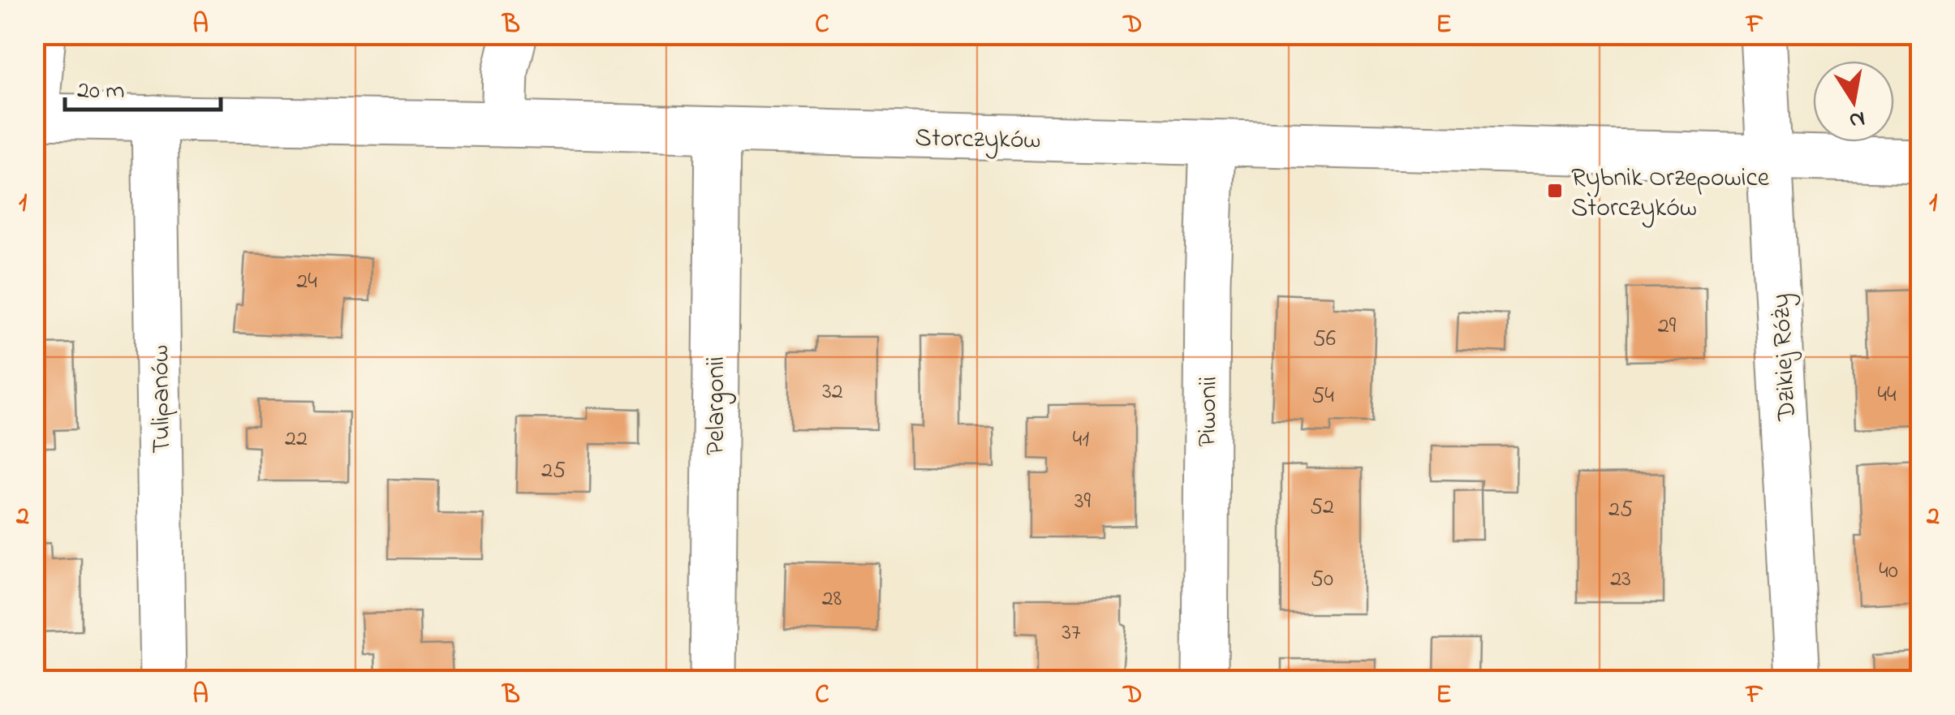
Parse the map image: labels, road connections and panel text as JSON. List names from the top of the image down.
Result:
{
  "streets": {
    "street": [
      "Storczyków",
      "Dzikiej Róży",
      "Tulipanów",
      "Pelargonii",
      "Piwonii"
    ]
  },
  "crossings": [
    ["Storczyków", "Dzikiej Róży"],
    ["Storczyków", "Tulipanów"],
    ["Storczyków", "Pelargonii"],
    ["Storczyków", "Piwonii"]
  ],
  "places": {
    "transit": ["Rybnik Orzepowice Storczyków"]
  },
  "house_numbers": [
    "24",
    "29",
    "56",
    "32",
    "44",
    "54",
    "22",
    "41",
    "25",
    "39",
    "52",
    "25",
    "40",
    "50",
    "23",
    "28",
    "37"
  ],
  "scale_bar": "20 m",
  "north": "bottom",
  "grid": {
    "columns": [
      "A",
      "B",
      "C",
      "D",
      "E",
      "F"
    ],
    "rows": ["1", "2"]
  }
}
